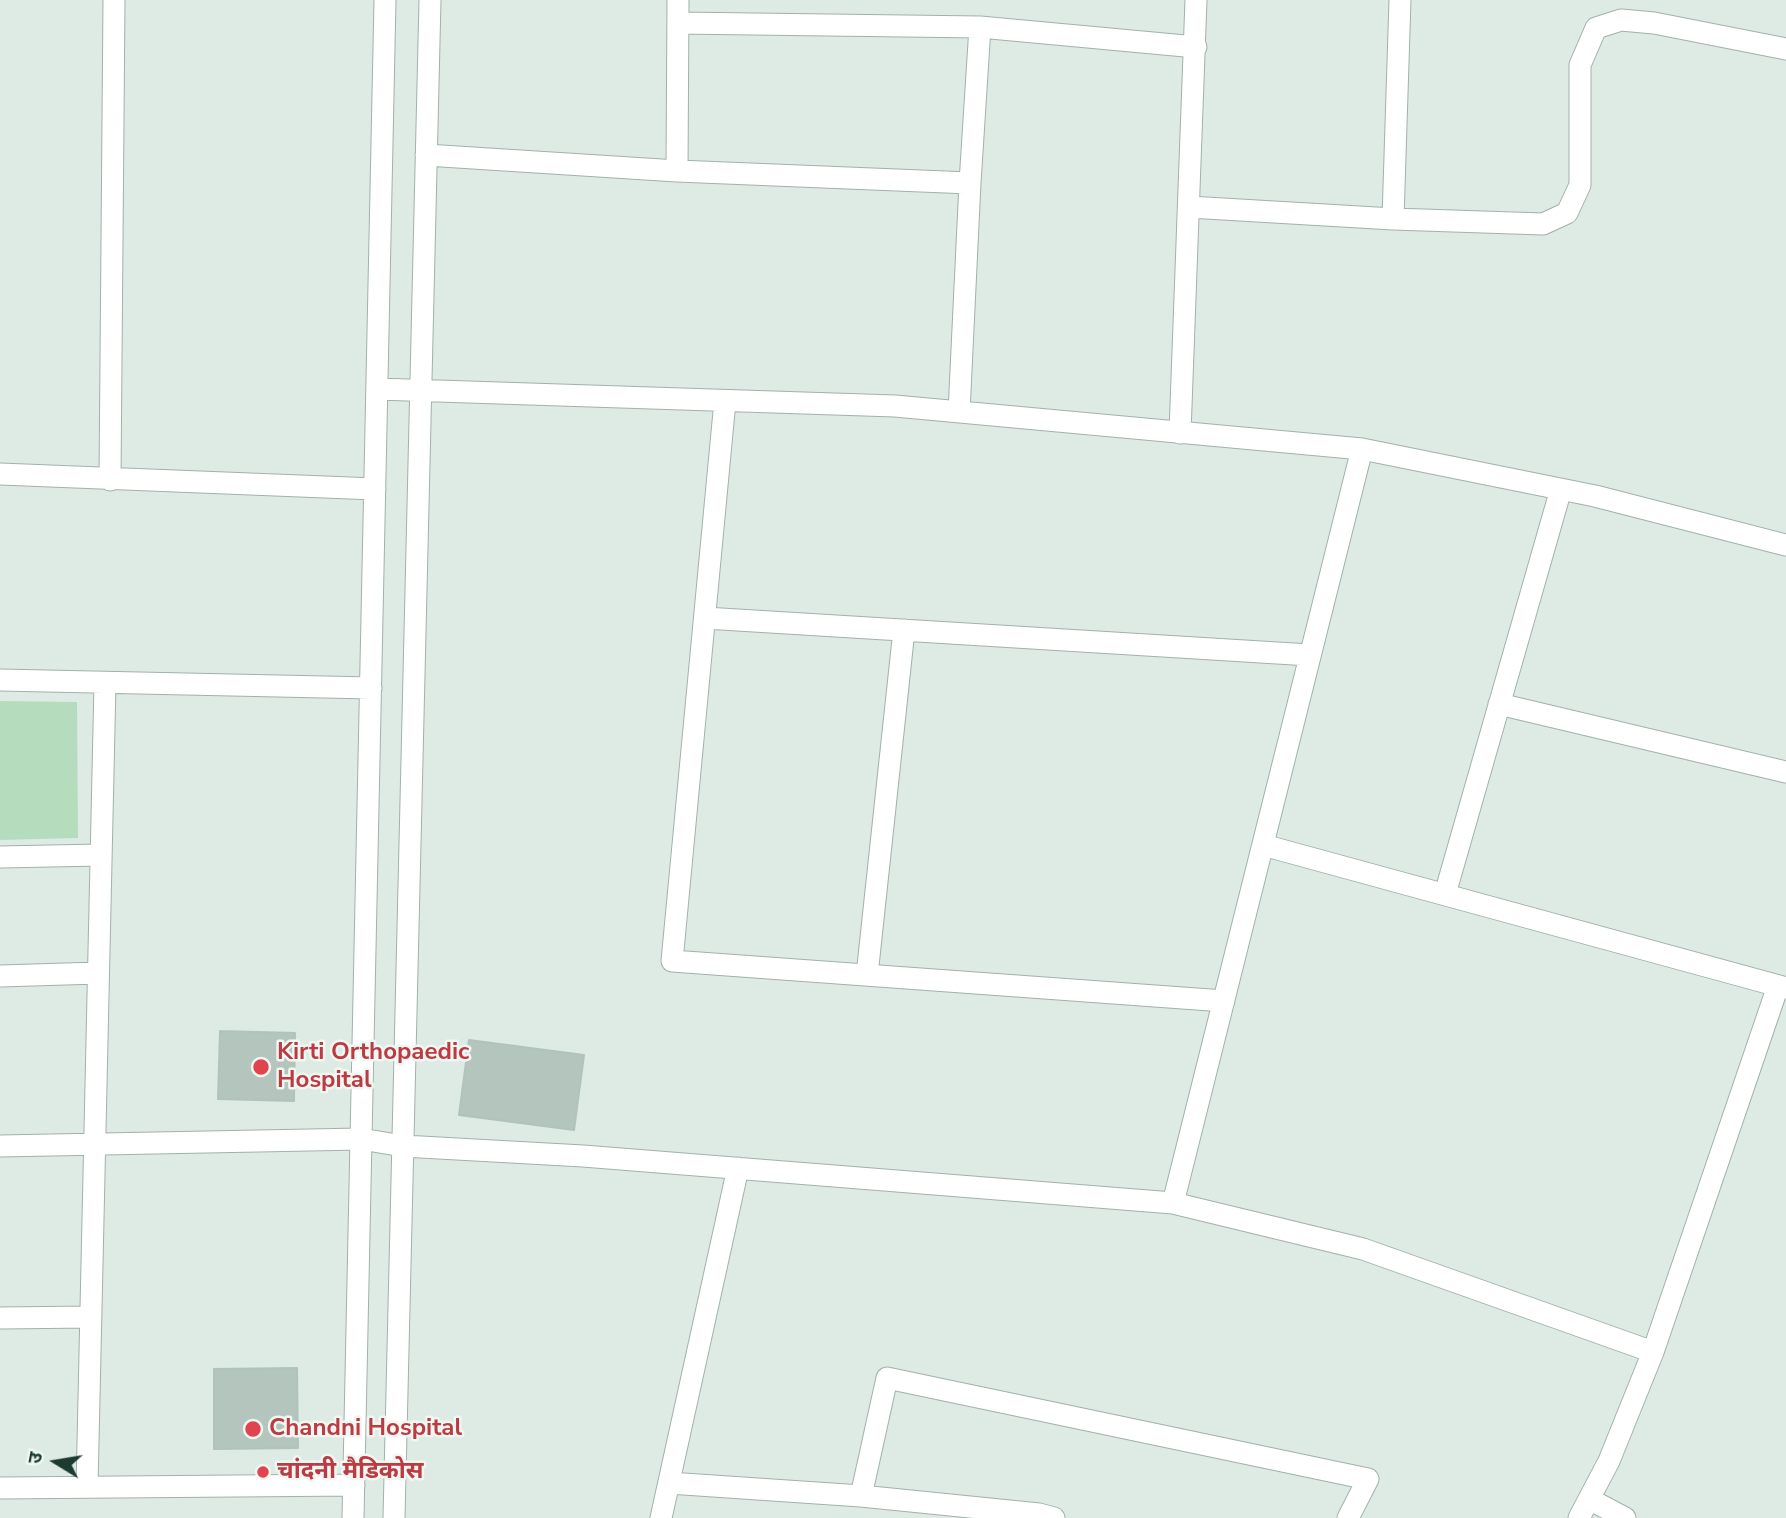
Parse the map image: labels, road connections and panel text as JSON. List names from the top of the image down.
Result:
{
  "places": ["Kirti Orthopaedic Hospital", "Chandni Hospital", "चांदनी मैडिकोस"],
  "north": "left"
}
